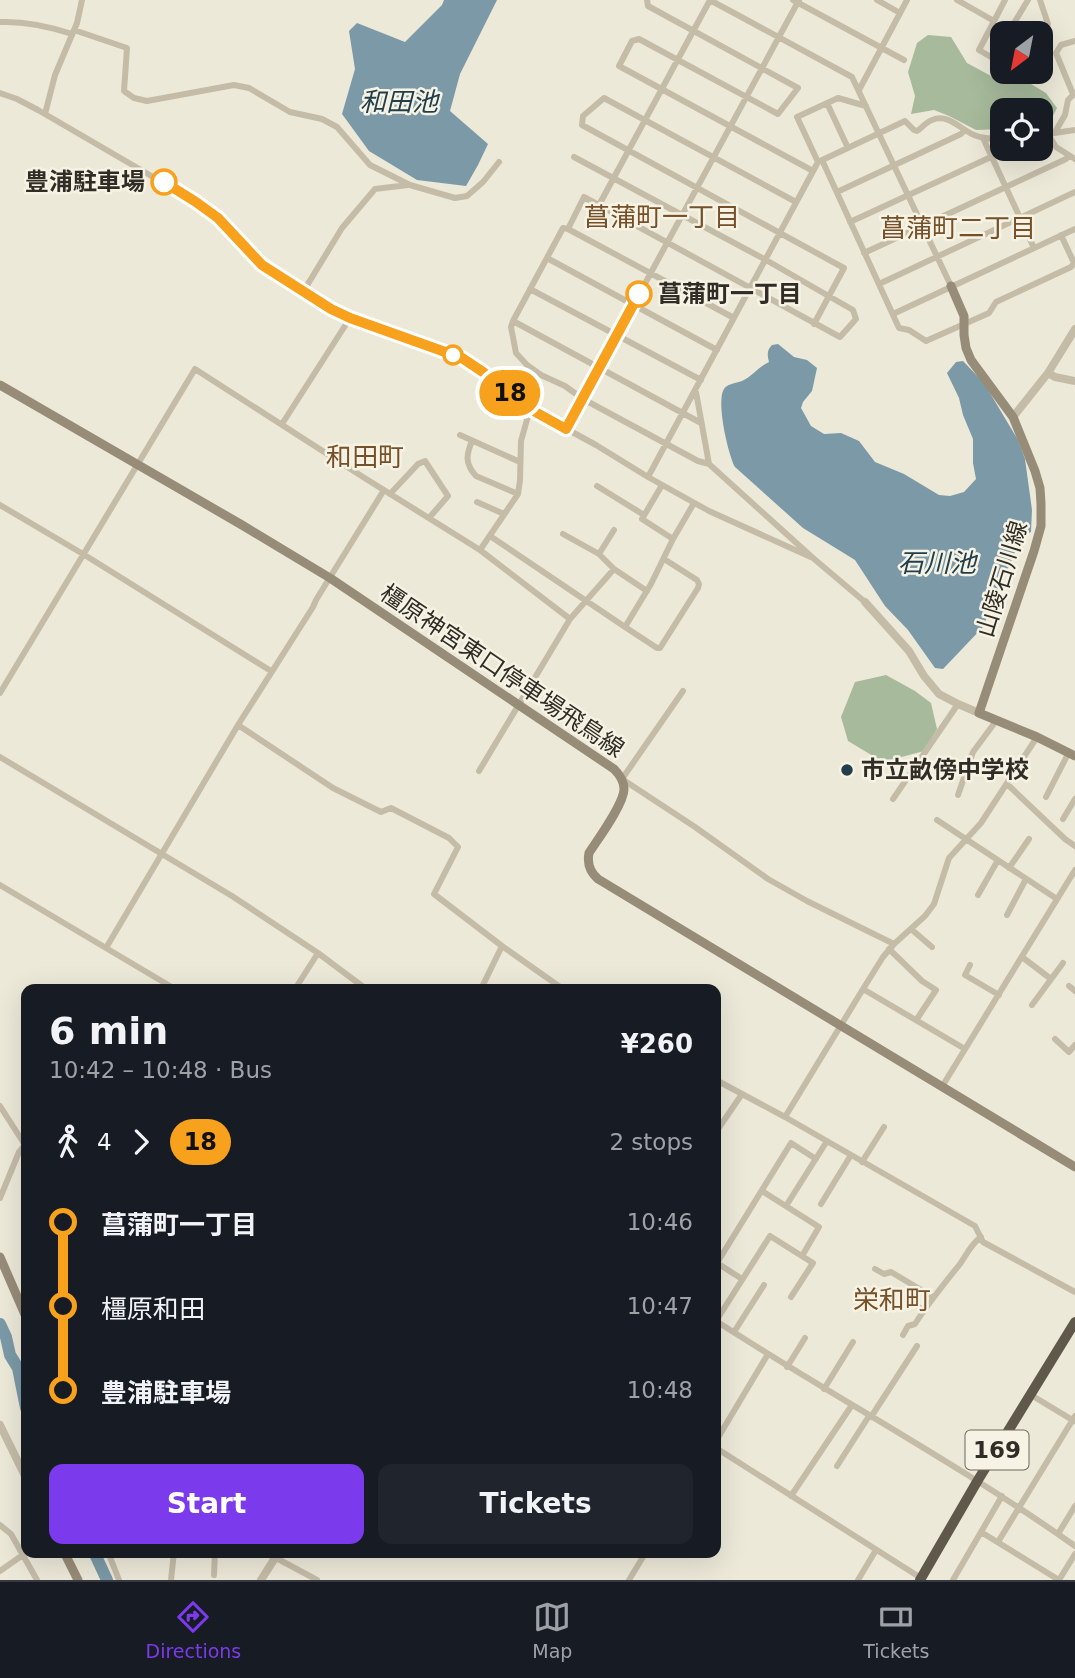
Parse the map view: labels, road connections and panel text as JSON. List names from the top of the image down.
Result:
{
  "streets": {
    "highway": ["169"],
    "main road": ["山陵石川線", "橿原神宮東口停車場飛鳥線"]
  },
  "districts": [
    "菖蒲町一丁目",
    "菖蒲町二丁目",
    "和田町",
    "栄和町"
  ],
  "water": ["和田池", "石川池"],
  "places": ["豊浦駐車場", "菖蒲町一丁目", "市立畝傍中学校"],
  "lines": ["bus line 18"],
  "north": "bottom left",
  "page": {
    "on_map": "18",
    "heading": ["6 min", "10:42 – 10:48 · Bus", "¥260"],
    "legs": ["4", "18", "2 stops"],
    "list": [
      {
        "name": "菖蒲町一丁目",
        "value": "10:46"
      },
      {
        "name": "橿原和田",
        "value": "10:47"
      },
      {
        "name": "豊浦駐車場",
        "value": "10:48"
      }
    ],
    "buttons": ["Start", "Tickets"],
    "tabs": ["Directions", "Map", "Tickets"]
  }
}
